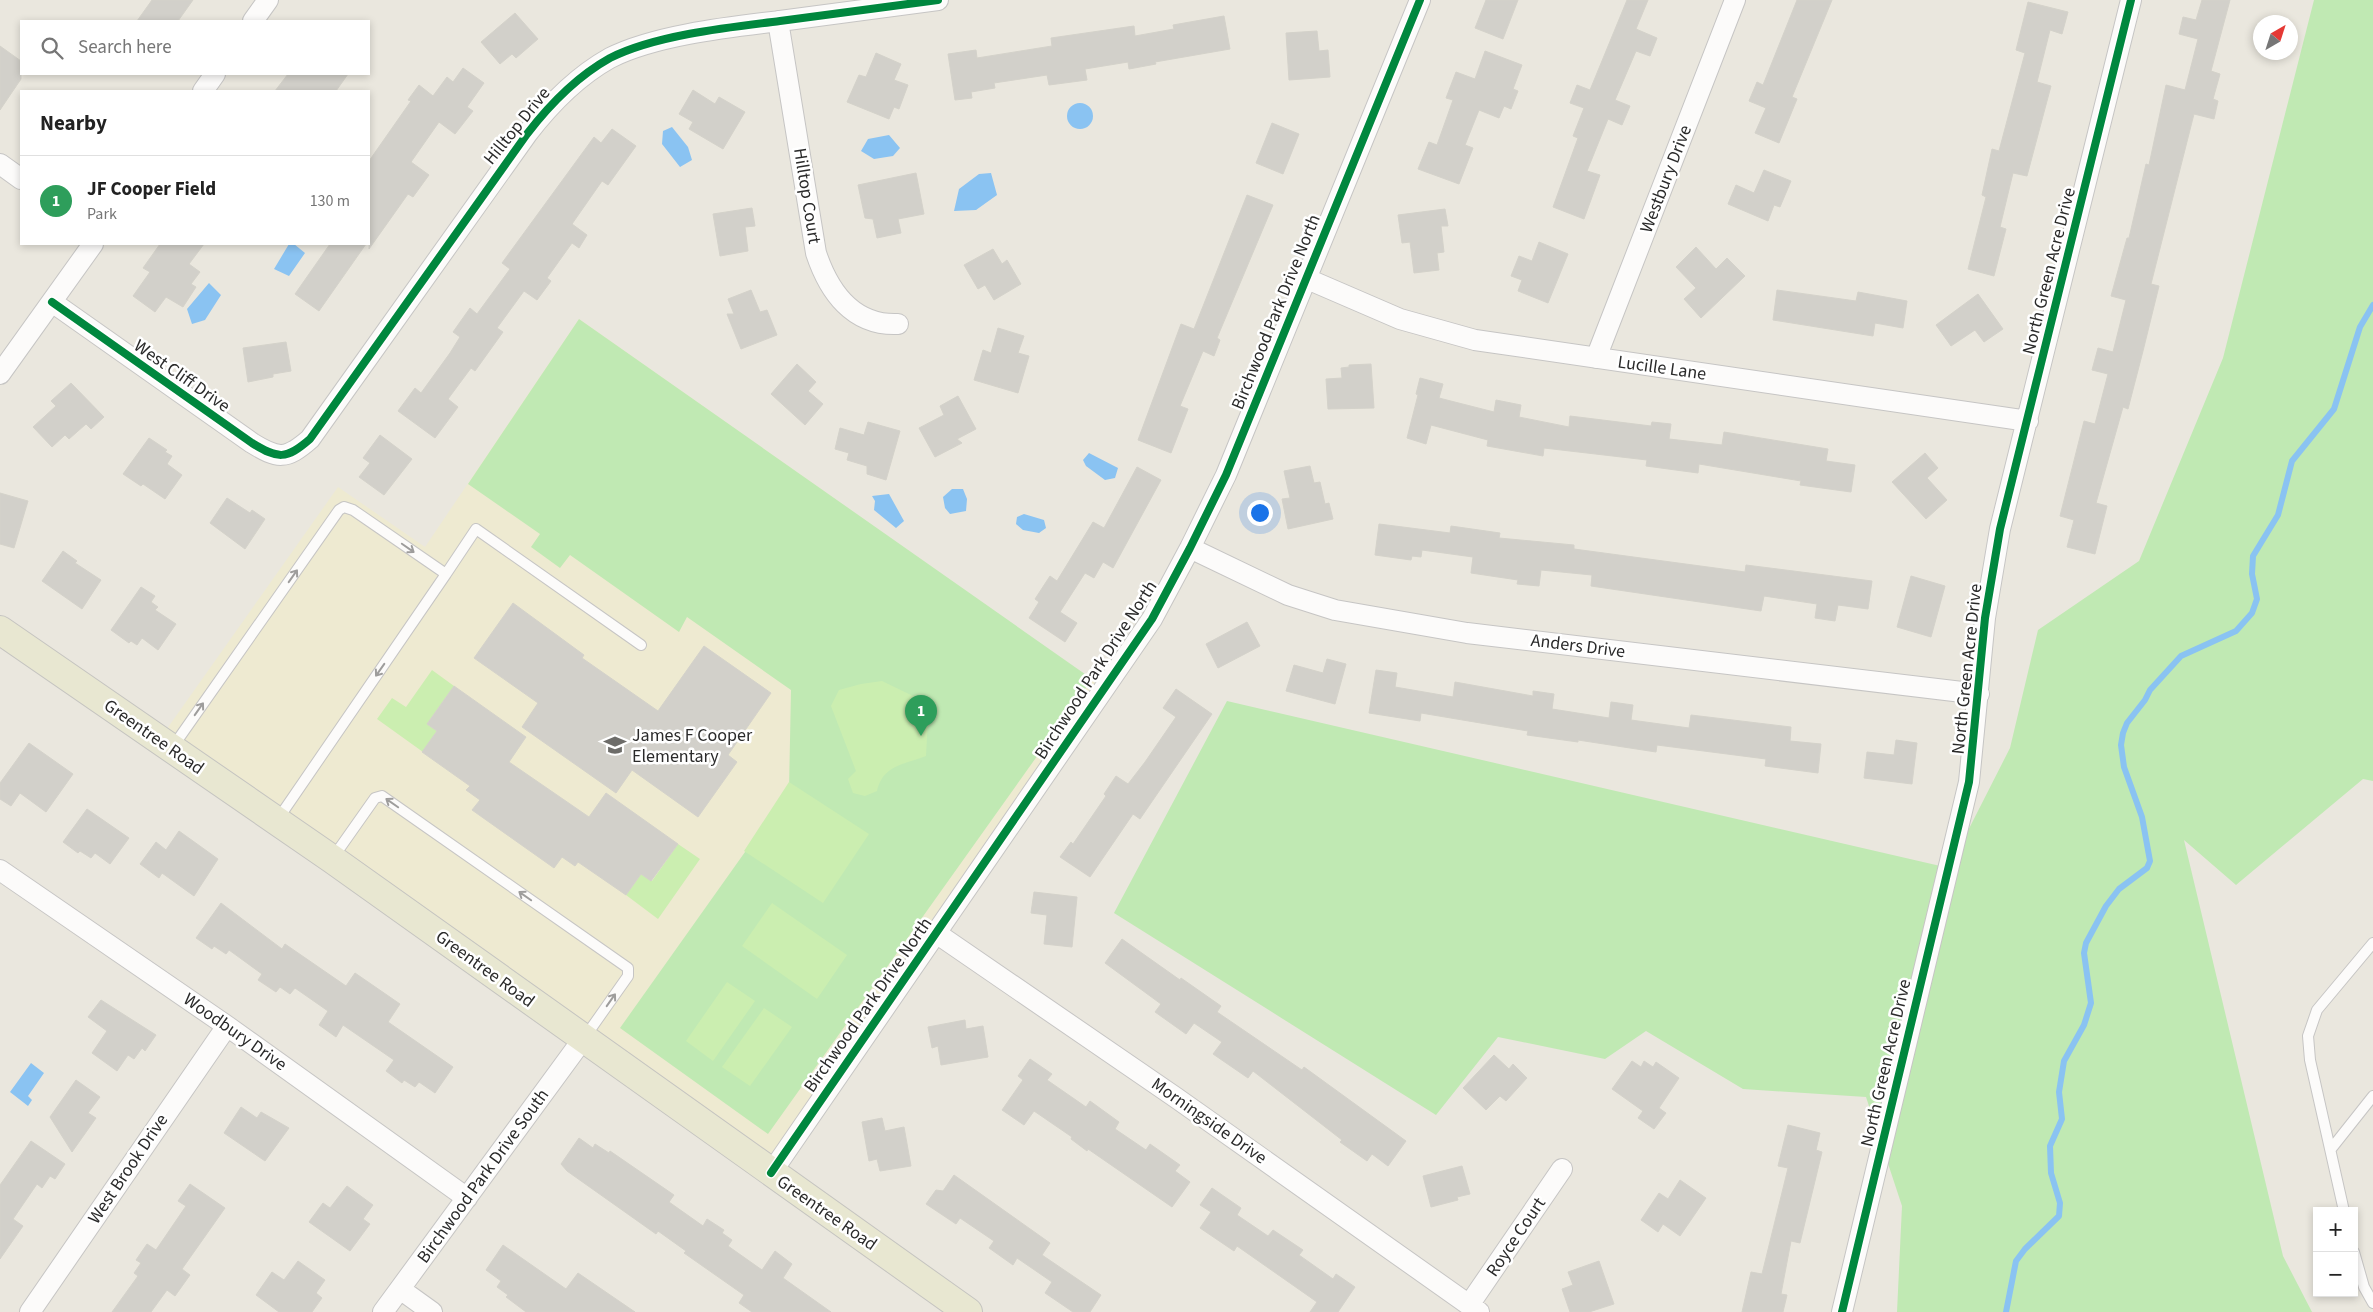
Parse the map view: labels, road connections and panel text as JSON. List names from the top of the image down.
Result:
{
  "streets": {
    "main road": ["Greentree Road"],
    "street": [
      "Hilltop Drive",
      "Westbury Drive",
      "Hilltop Court",
      "North Green Acre Drive",
      "Birchwood Park Drive North",
      "Lucille Lane",
      "West Cliff Drive",
      "Anders Drive",
      "Woodbury Drive",
      "Morningside Drive",
      "West Brook Drive",
      "Birchwood Park Drive South",
      "Royce Court"
    ]
  },
  "crossings": [
    ["Hilltop Drive", "Hilltop Court"],
    ["Hilltop Drive", "West Cliff Drive"],
    ["Westbury Drive", "Lucille Lane"],
    ["North Green Acre Drive", "Lucille Lane"],
    ["North Green Acre Drive", "Anders Drive"],
    ["Birchwood Park Drive North", "Lucille Lane"],
    ["Birchwood Park Drive North", "Anders Drive"],
    ["Birchwood Park Drive North", "Greentree Road"],
    ["Birchwood Park Drive North", "Morningside Drive"],
    ["Greentree Road", "Birchwood Park Drive South"],
    ["Woodbury Drive", "West Brook Drive"],
    ["Woodbury Drive", "Birchwood Park Drive South"],
    ["Morningside Drive", "Royce Court"]
  ],
  "places": {
    "school or university": ["James F Cooper Elementary"]
  },
  "north": "top right",
  "page": {
    "search": "Search here",
    "heading": "Nearby",
    "list": [
      {
        "mark": "1",
        "name": "JF Cooper Field",
        "note": "Park",
        "value": "130 m"
      }
    ],
    "pins": "1",
    "map_buttons": ["+", "−"]
  }
}
